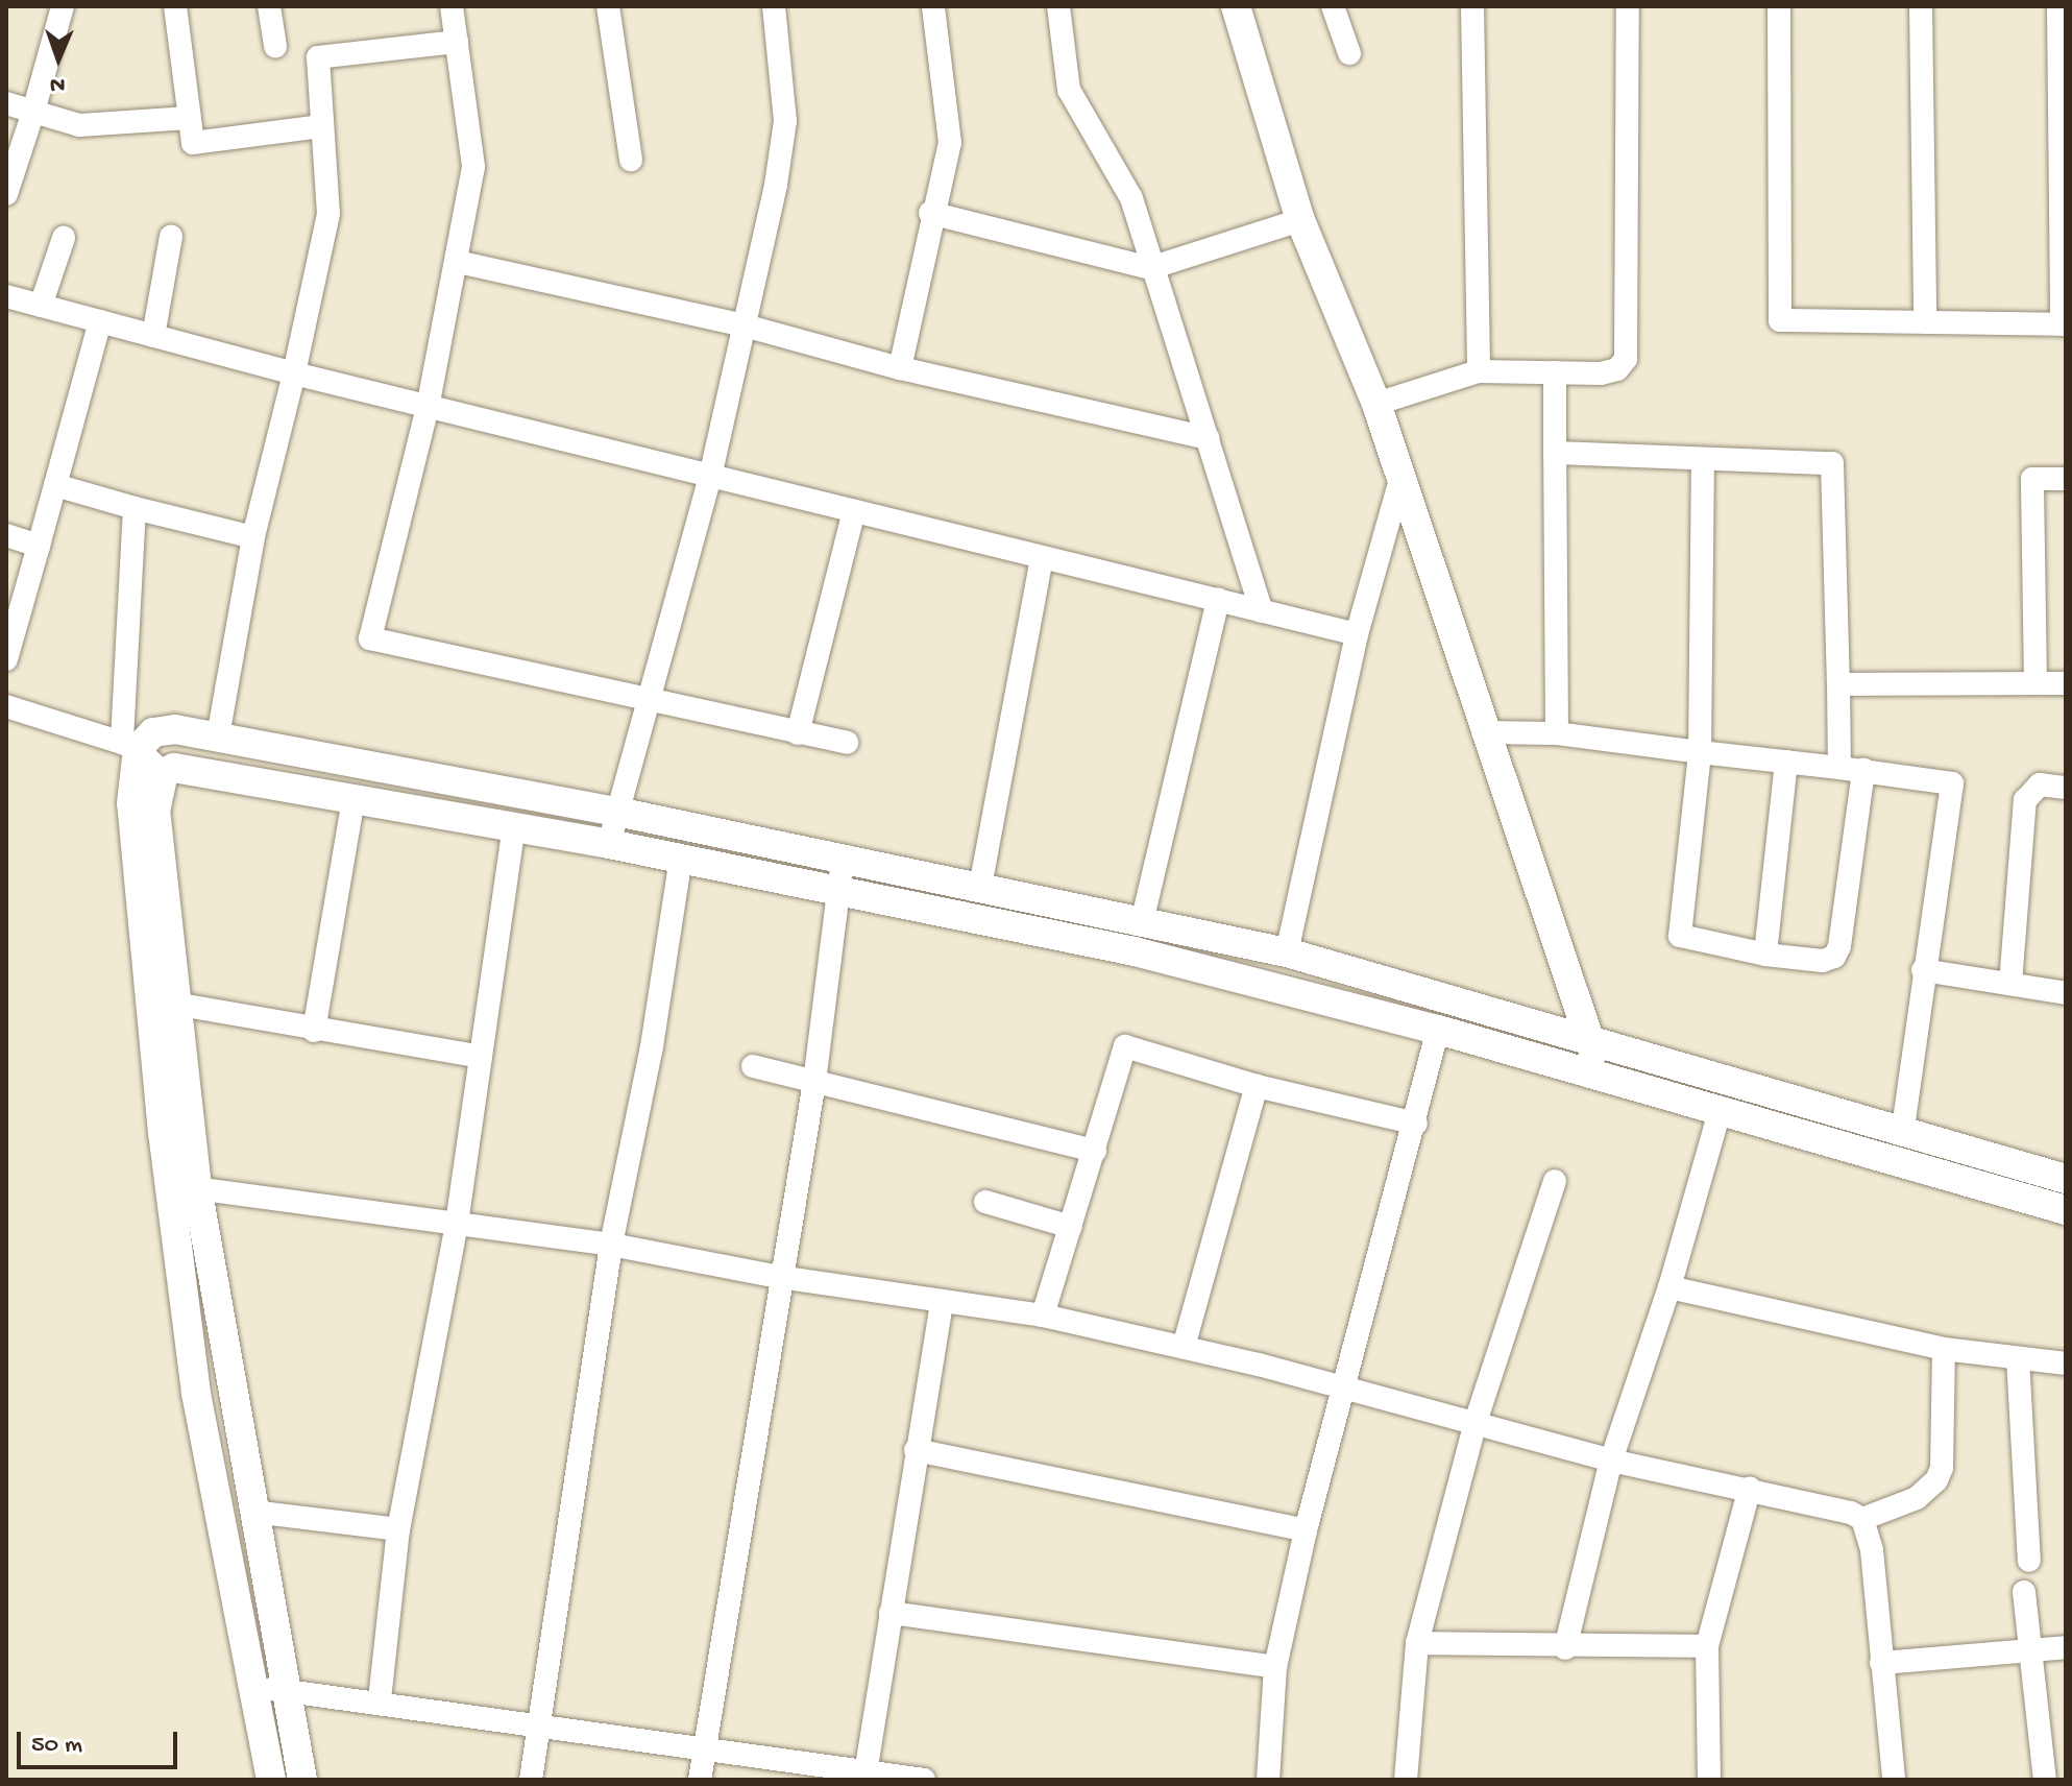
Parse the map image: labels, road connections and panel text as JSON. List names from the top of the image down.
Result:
{
  "scale_bar": "50 m",
  "north": "bottom"
}
